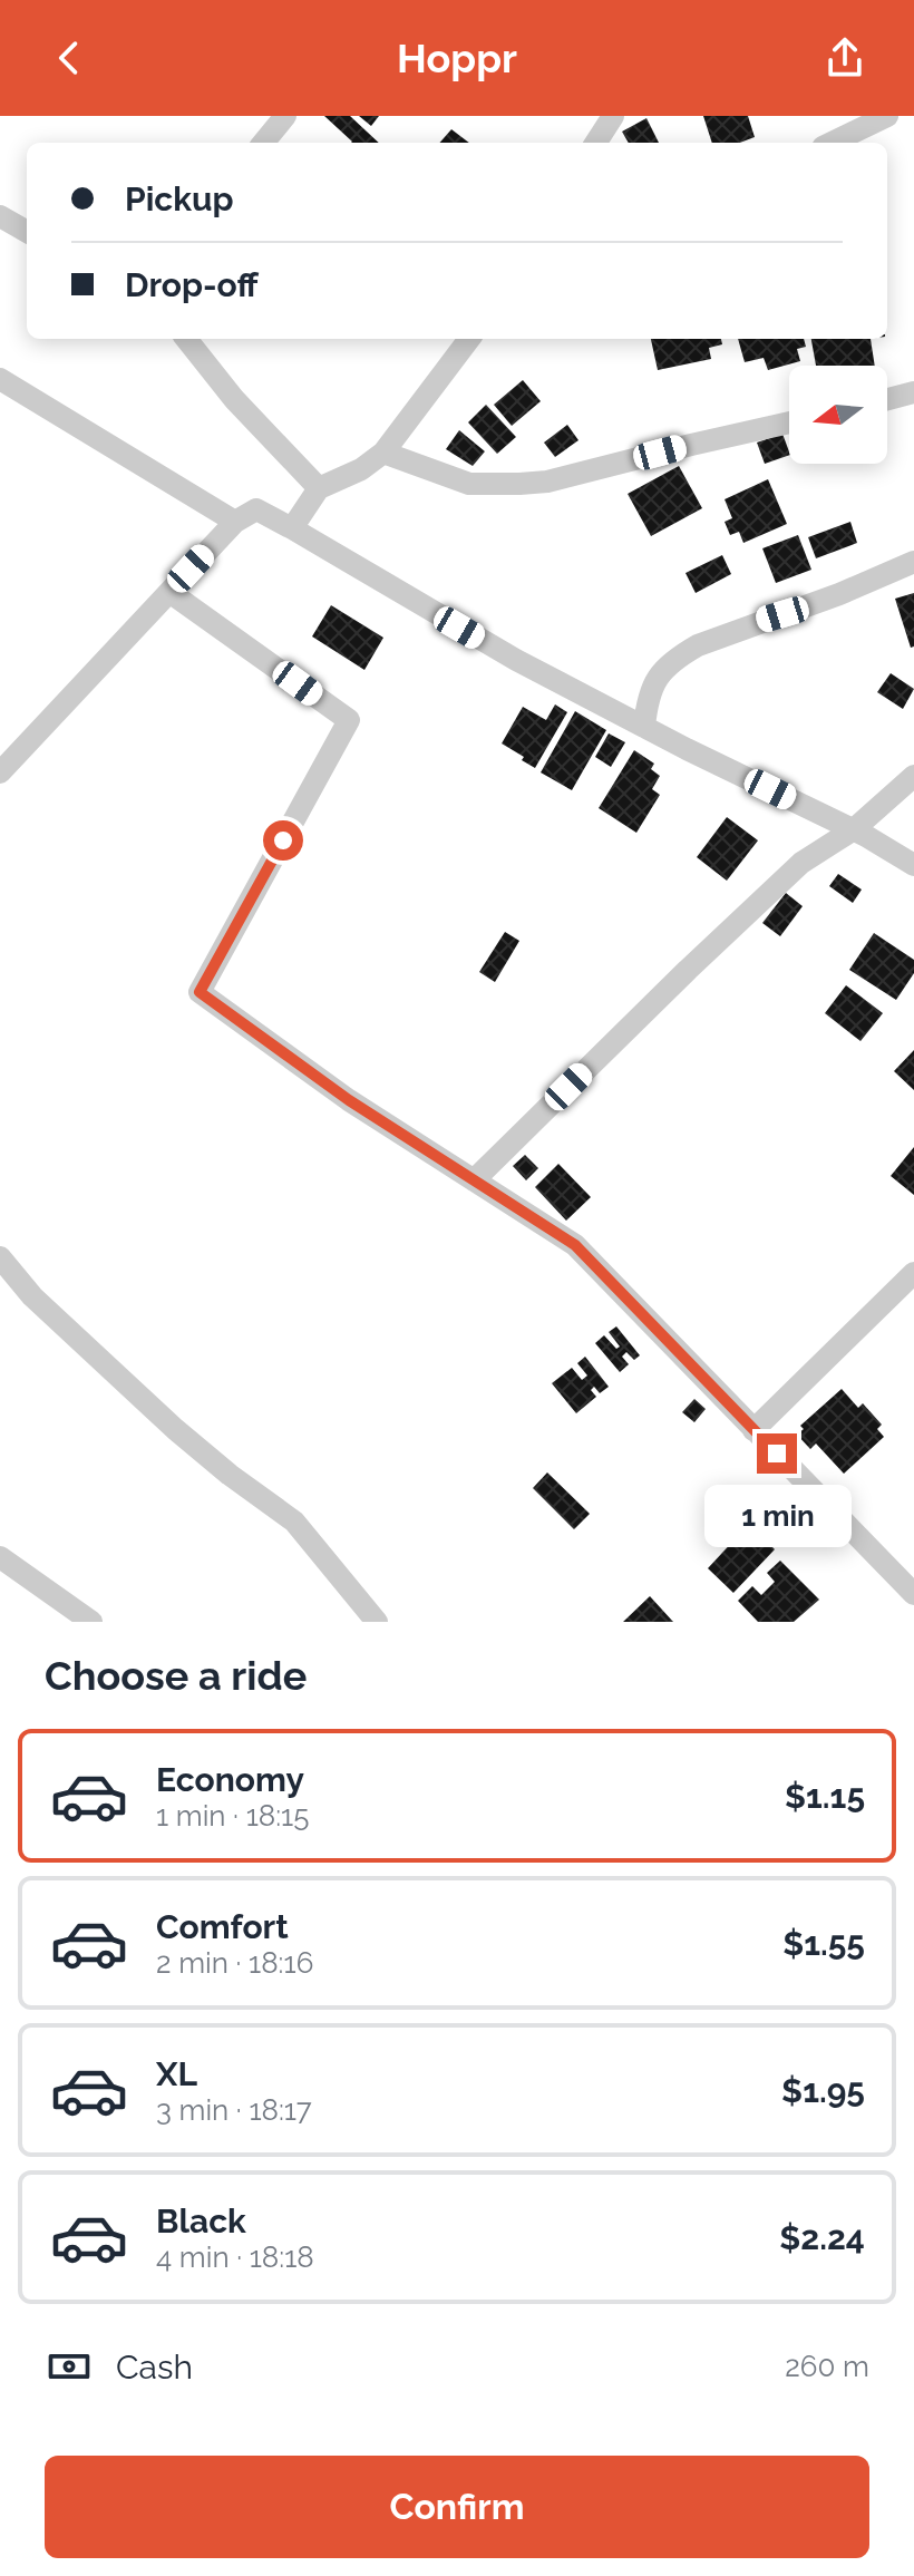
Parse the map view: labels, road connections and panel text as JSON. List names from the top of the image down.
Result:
{
  "north": "left",
  "page": {
    "header": "Hoppr",
    "banner": ["Pickup", "Drop-off"],
    "bubble": "1 min",
    "heading": "Choose a ride",
    "list": [
      {
        "name": "Economy",
        "note": "1 min · 18:15",
        "value": "$1.15"
      },
      {
        "name": "Comfort",
        "note": "2 min · 18:16",
        "value": "$1.55"
      },
      {
        "name": "XL",
        "note": "3 min · 18:17",
        "value": "$1.95"
      },
      {
        "name": "Black",
        "note": "4 min · 18:18",
        "value": "$2.24"
      }
    ],
    "pay": ["Cash", "260 m"],
    "buttons": "Confirm"
  }
}
